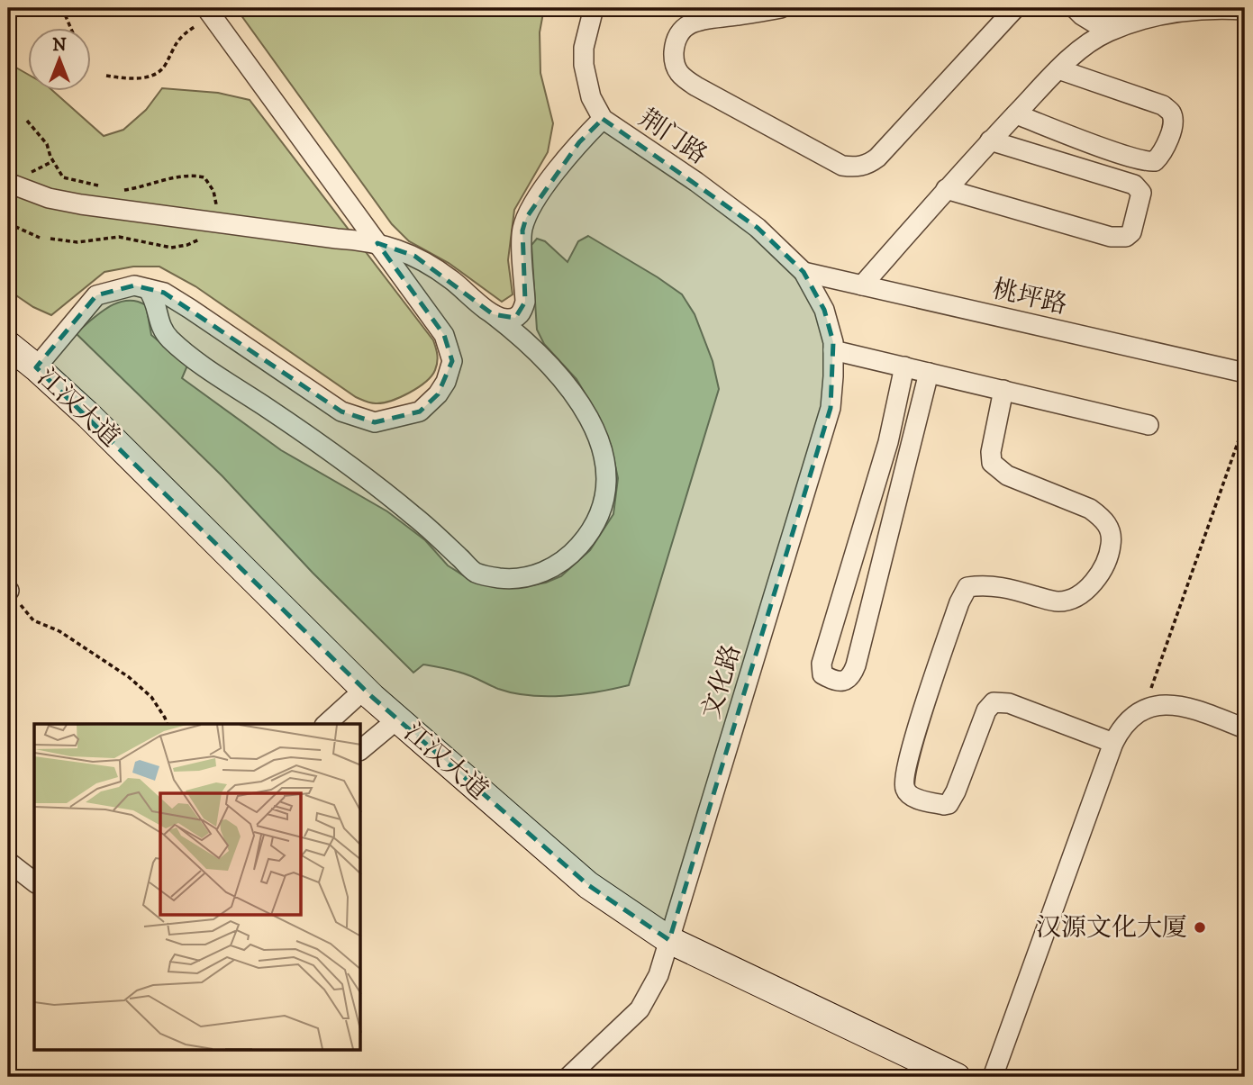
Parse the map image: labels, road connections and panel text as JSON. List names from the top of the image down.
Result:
{
  "streets": {
    "main road": ["江汉大道"],
    "street": ["荆门路", "桃坪路", "文化路"]
  },
  "crossings": [
    ["荆门路", "桃坪路"],
    ["荆门路", "文化路"],
    ["桃坪路", "文化路"],
    ["江汉大道", "文化路"]
  ],
  "places": ["汉源文化大厦"],
  "north": "top"
}
